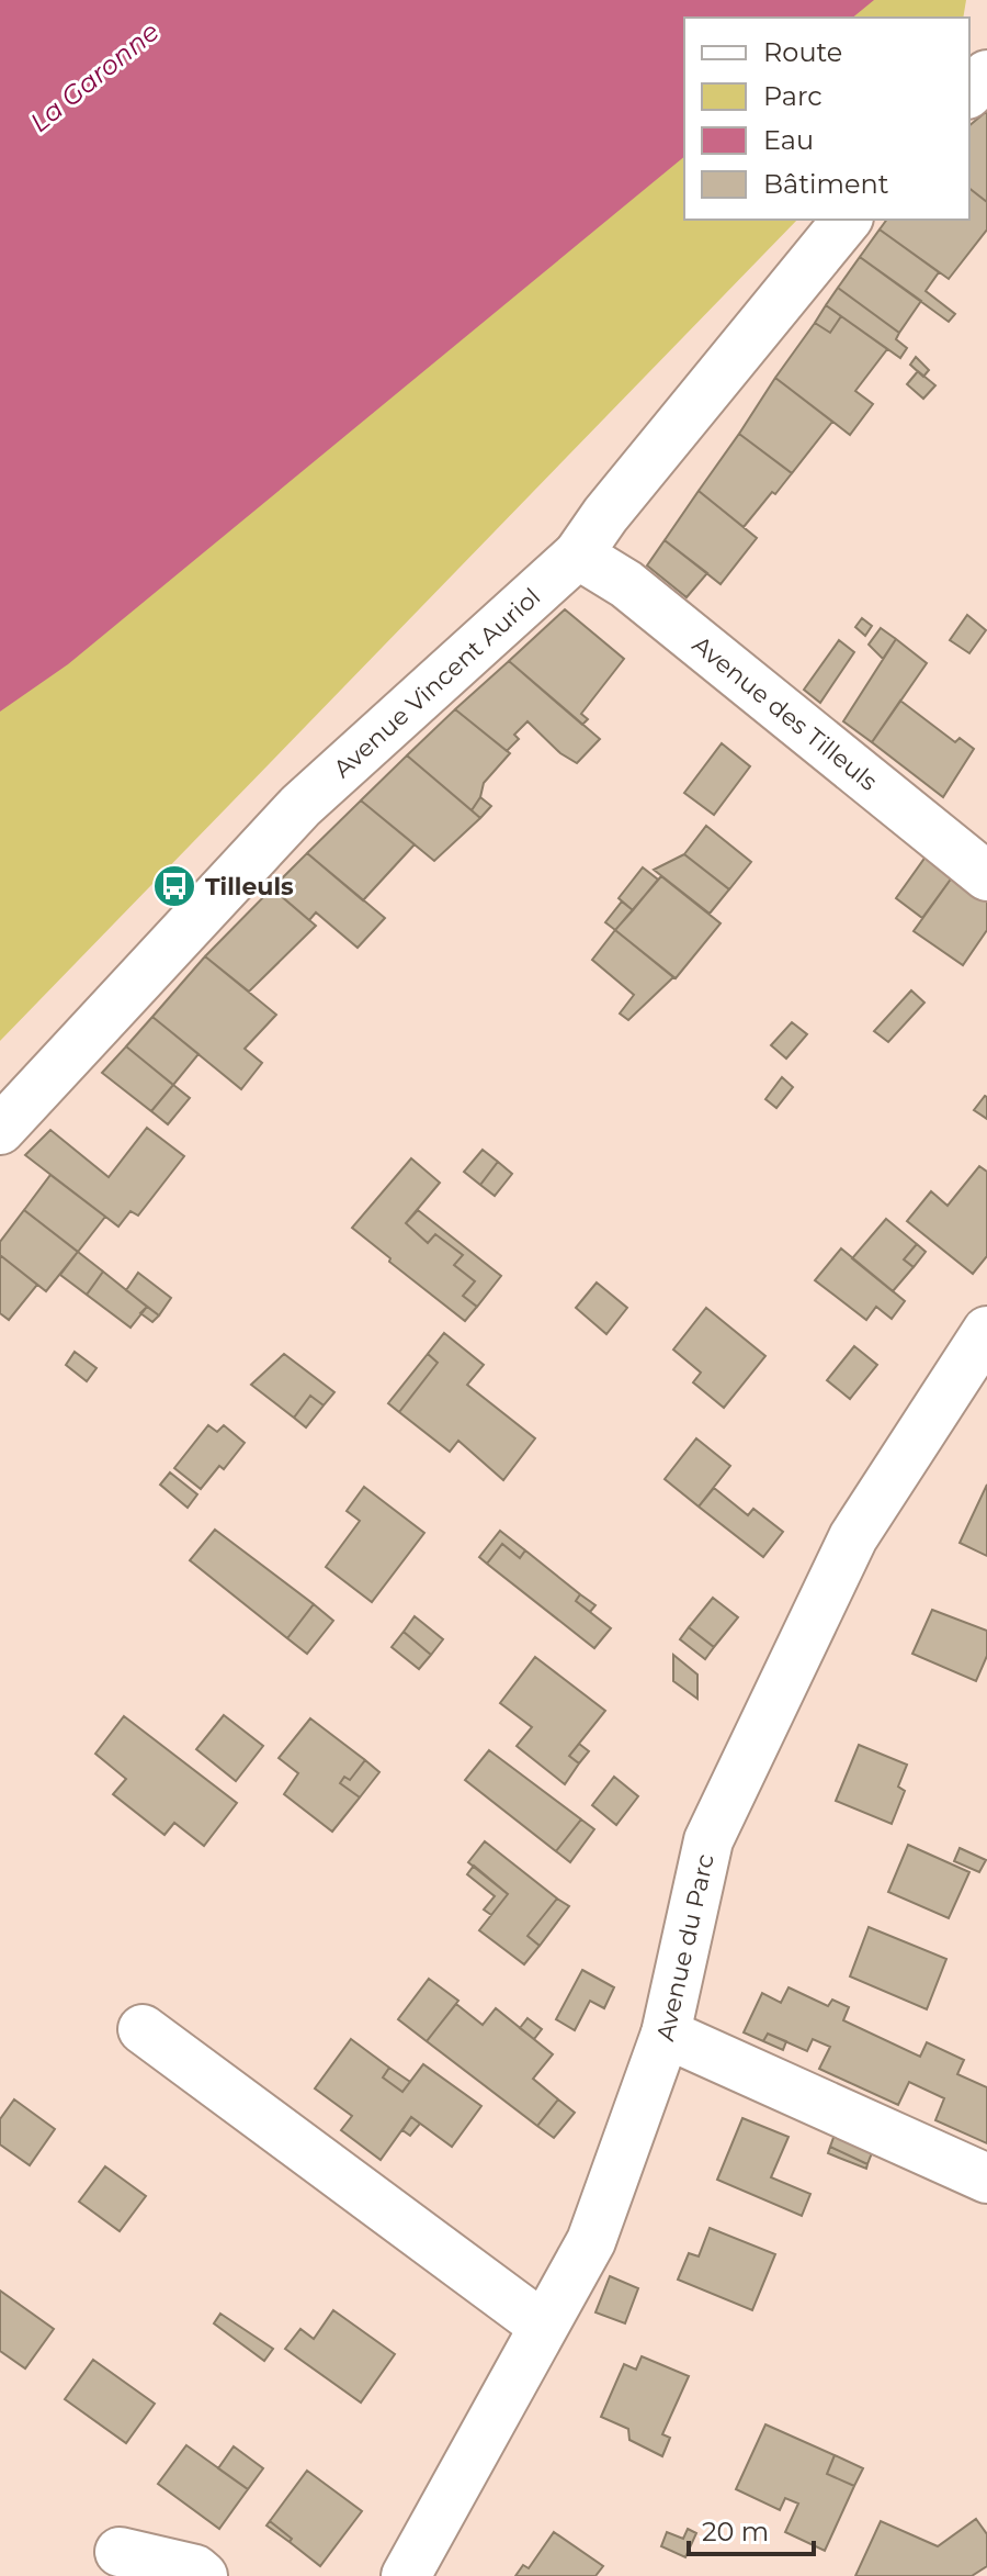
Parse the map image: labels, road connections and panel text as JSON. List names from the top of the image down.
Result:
{
  "streets": {
    "street": ["Avenue Vincent Auriol", "Avenue des Tilleuls", "Avenue du Parc"]
  },
  "crossings": [
    ["Avenue Vincent Auriol", "Avenue des Tilleuls"]
  ],
  "water": ["La Garonne"],
  "places": {
    "bus stop": ["Tilleuls"]
  },
  "legend": [
    "Route",
    "Parc",
    "Eau",
    "Bâtiment"
  ],
  "scale_bar": "20 m"
}
